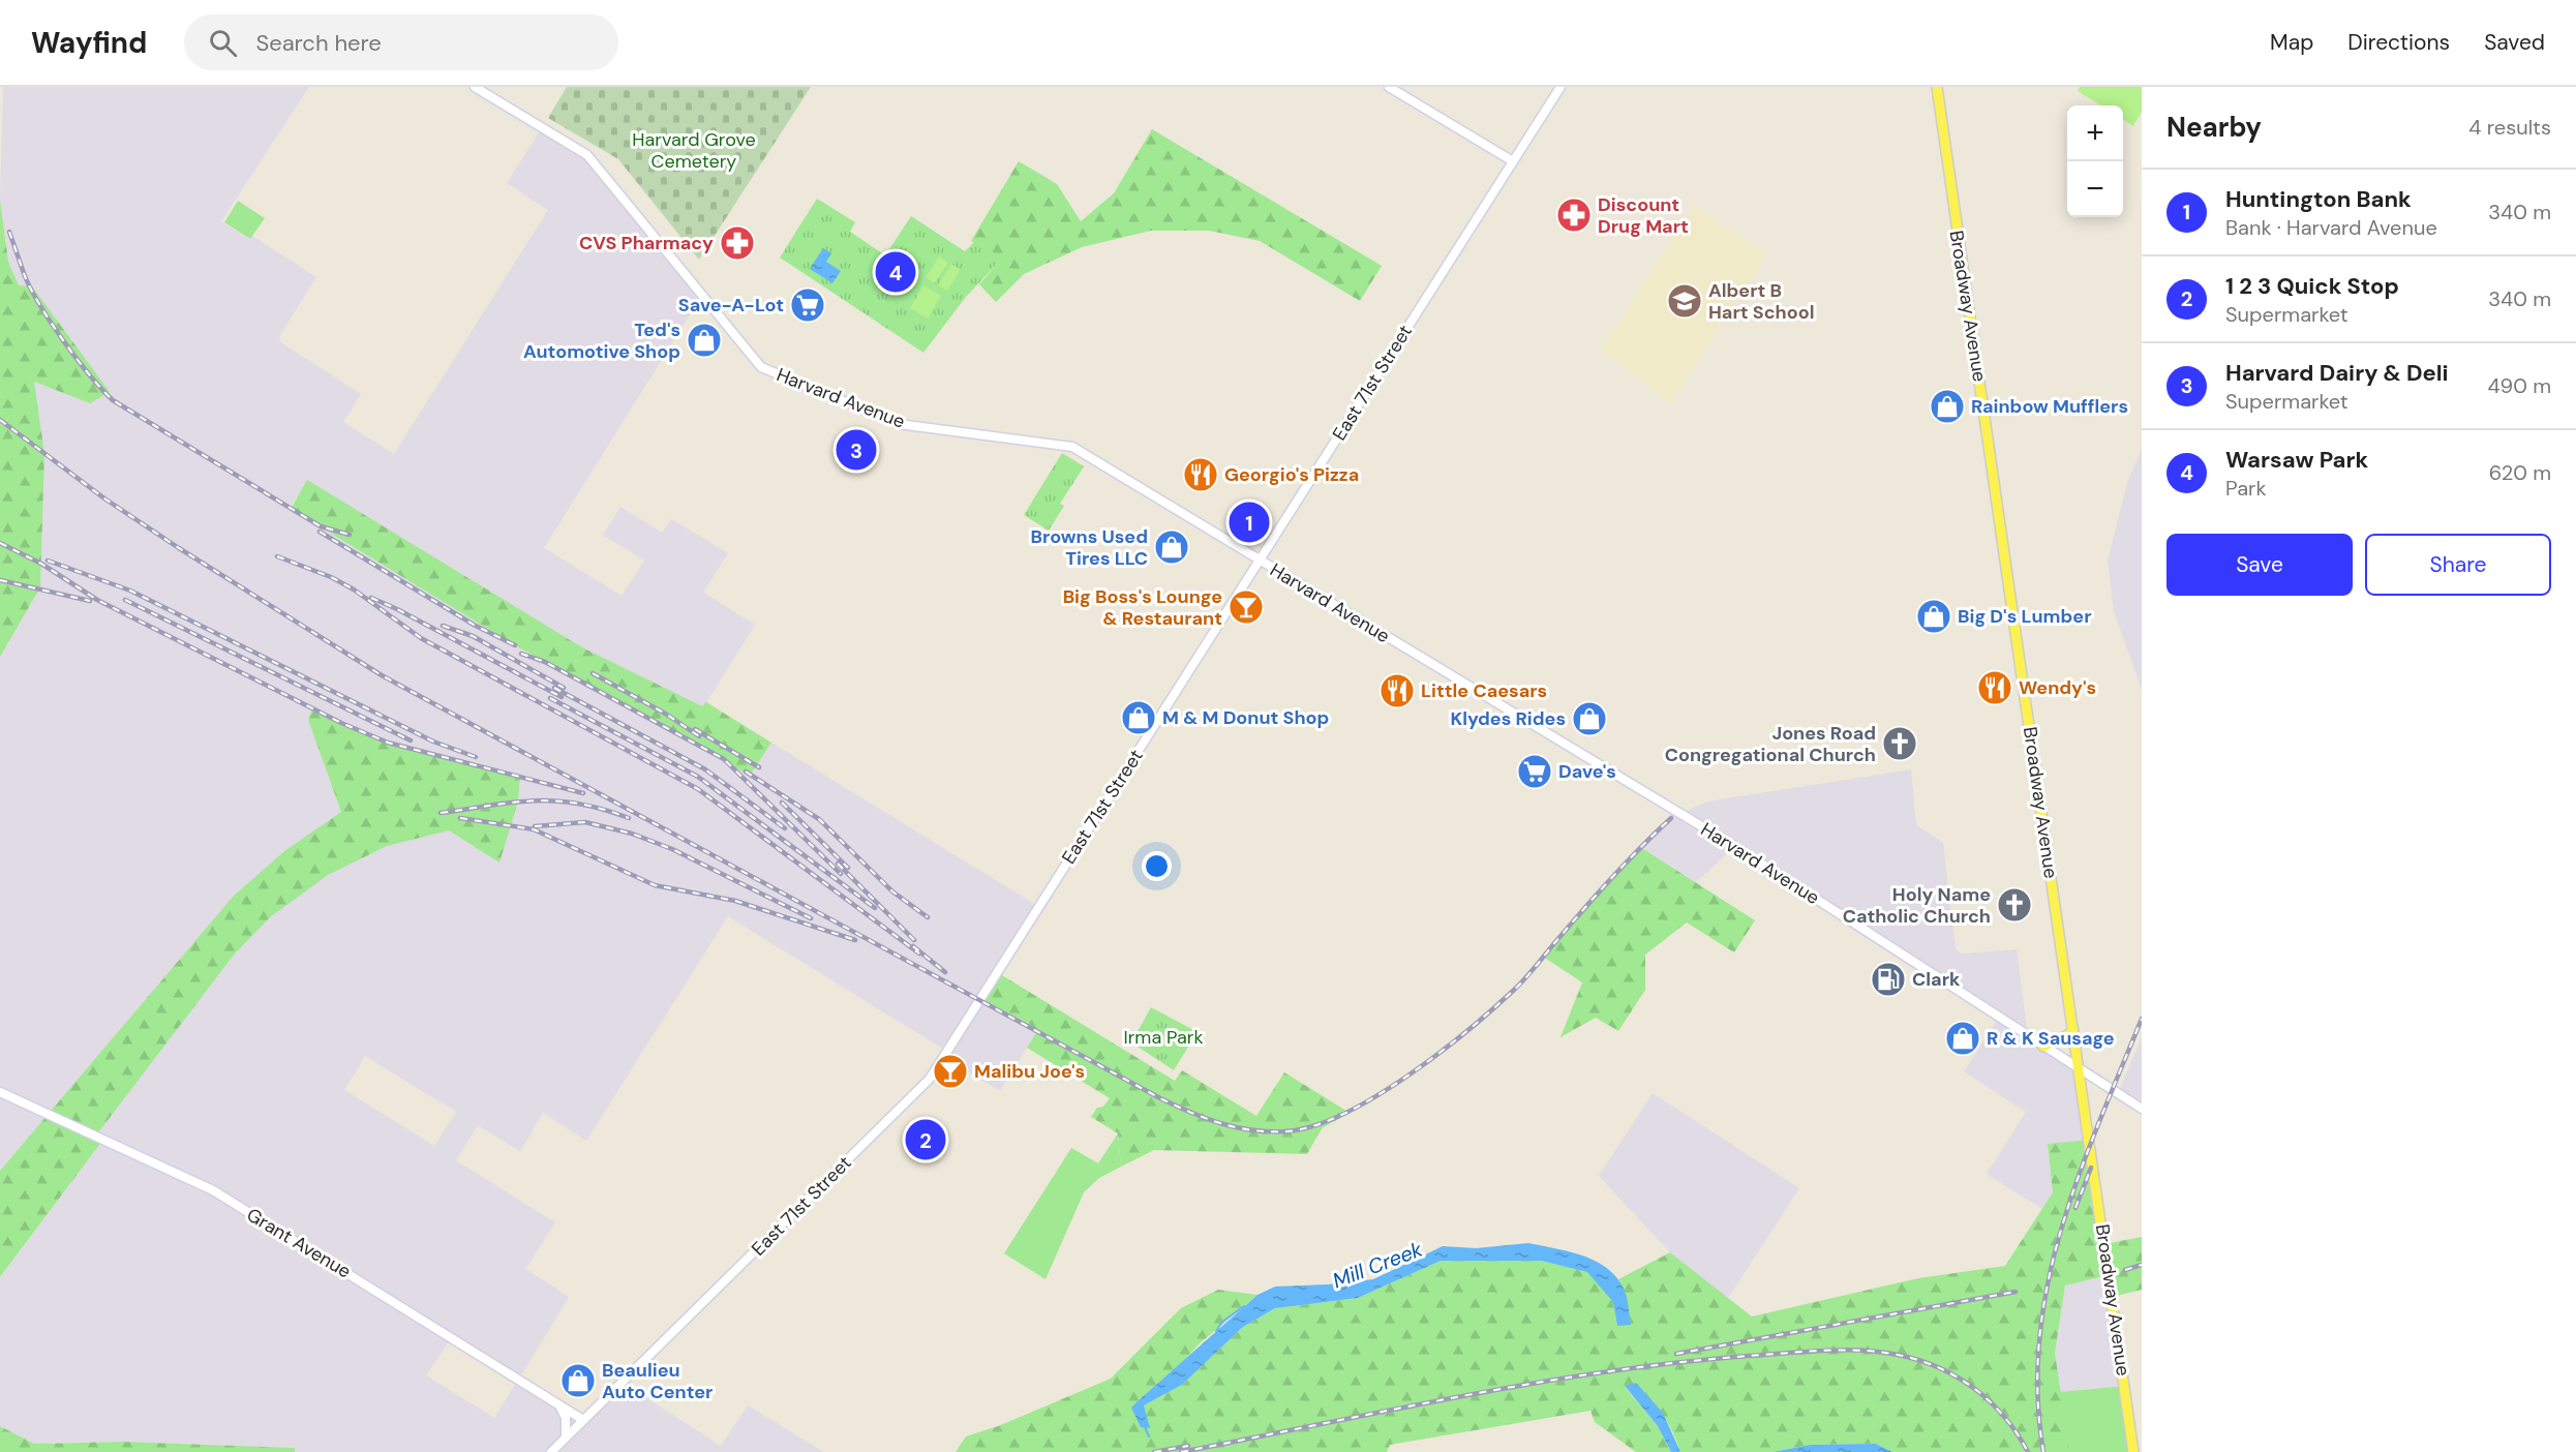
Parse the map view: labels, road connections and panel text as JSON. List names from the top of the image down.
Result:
{
  "streets": {
    "main road": [
      "Broadway Avenue",
      "East 71st Street",
      "Harvard Avenue",
      "Grant Avenue"
    ]
  },
  "crossings": [
    ["Broadway Avenue", "Harvard Avenue"],
    ["East 71st Street", "Harvard Avenue"],
    ["East 71st Street", "Grant Avenue"]
  ],
  "water": ["Mill Creek"],
  "parks": ["Harvard Grove Cemetery", "Irma Park"],
  "places": {
    "pharmacy": ["Discount Drug Mart", "CVS Pharmacy"],
    "school or university": ["Albert B Hart School"],
    "supermarket": ["Save-A-Lot", "Dave's"],
    "shop": [
      "Ted's Automotive Shop",
      "Rainbow Mufflers",
      "Browns Used Tires LLC",
      "Big D's Lumber",
      "M & M Donut Shop",
      "Klydes Rides",
      "R & K Sausage",
      "Beaulieu Auto Center"
    ],
    "restaurant": ["Georgio's Pizza", "Wendy's", "Little Caesars"],
    "bar": ["Big Boss's Lounge & Restaurant", "Malibu Joe's"],
    "church": ["Jones Road Congregational Church", "Holy Name Catholic Church"],
    "fuel station": ["Clark"]
  },
  "page": {
    "header": "Wayfind",
    "search": "Search here",
    "nav": ["Map", "Directions", "Saved"],
    "heading": ["Nearby", "4 results"],
    "map_buttons": ["+", "−"],
    "list": [
      {
        "mark": "1",
        "name": "Huntington Bank",
        "note": "Bank · Harvard Avenue",
        "value": "340 m"
      },
      {
        "mark": "2",
        "name": "1 2 3 Quick Stop",
        "note": "Supermarket",
        "value": "340 m"
      },
      {
        "mark": "3",
        "name": "Harvard Dairy & Deli",
        "note": "Supermarket",
        "value": "490 m"
      },
      {
        "mark": "4",
        "name": "Warsaw Park",
        "note": "Park",
        "value": "620 m"
      }
    ],
    "pins": [
      "4",
      "3",
      "1",
      "2"
    ],
    "buttons": ["Save", "Share"]
  }
}
